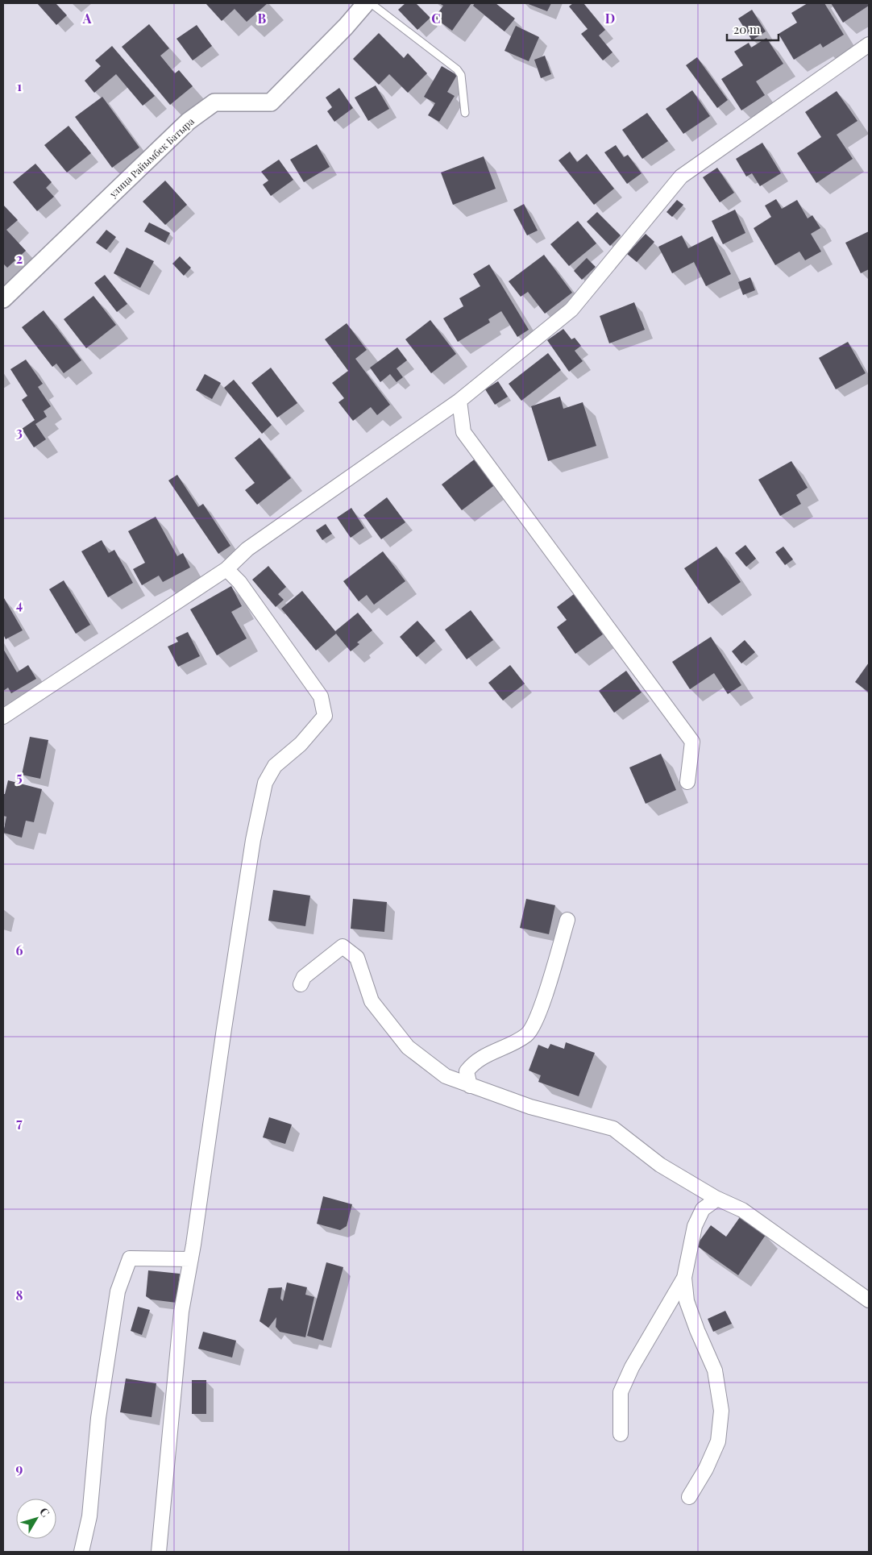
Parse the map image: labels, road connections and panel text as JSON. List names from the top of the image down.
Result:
{
  "streets": {
    "street": ["улица Райымбек Батыра"]
  },
  "scale_bar": "20 m",
  "north": "top right",
  "grid": {
    "columns": [
      "A",
      "B",
      "C",
      "D"
    ],
    "rows": [
      "1",
      "2",
      "3",
      "4",
      "5",
      "6",
      "7",
      "8",
      "9"
    ]
  }
}
